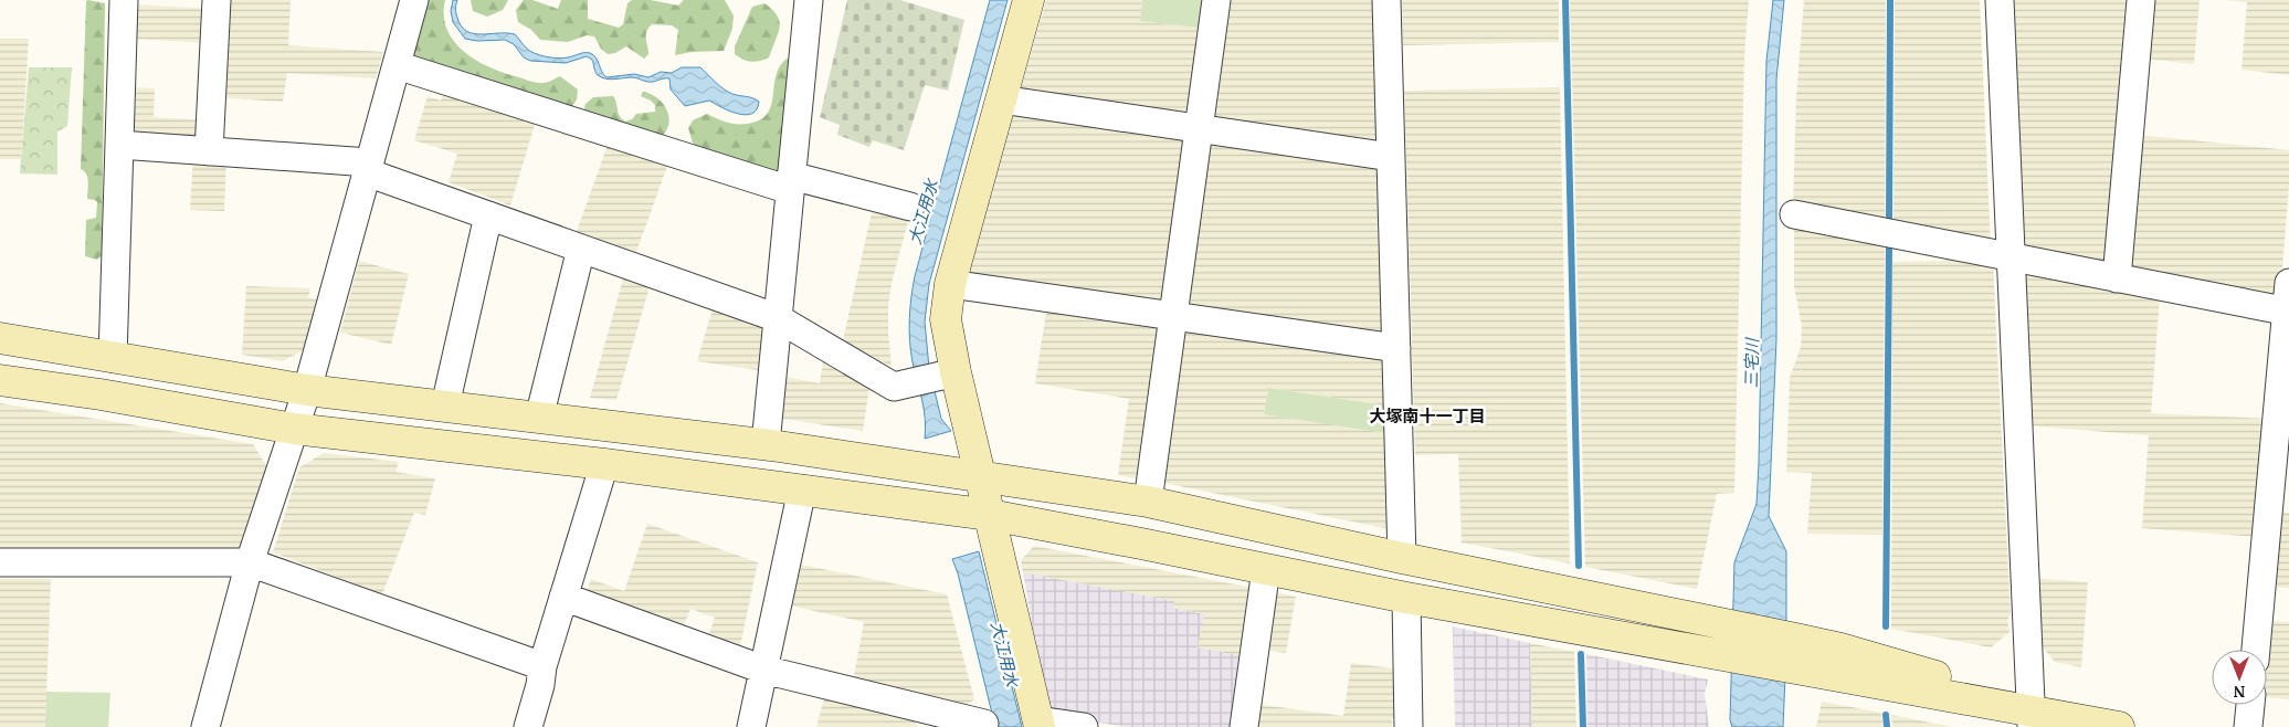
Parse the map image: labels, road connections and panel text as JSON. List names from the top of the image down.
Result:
{
  "districts": ["大塚南十一丁目"],
  "water": ["大江用水", "三宅川"],
  "north": "bottom"
}
